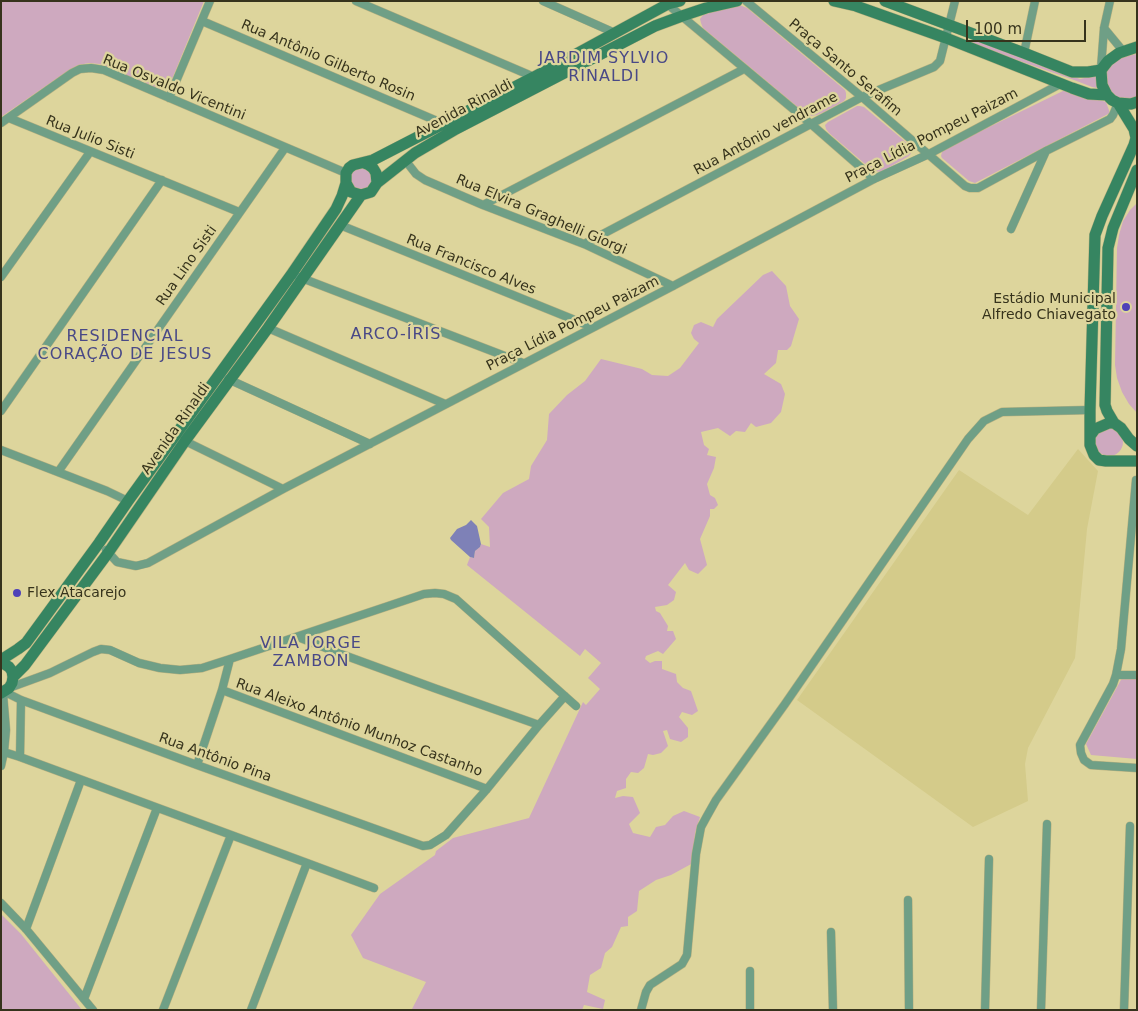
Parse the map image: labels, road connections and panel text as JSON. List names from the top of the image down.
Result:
{
  "streets": {
    "main road": ["Avenida Rinaldi"],
    "street": [
      "Rua Antônio Gilberto Rosin",
      "Praça Santo Serafim",
      "Rua Osvaldo Vicentini",
      "Rua Antônio vendrame",
      "Praça Lídia Pompeu Paizam",
      "Rua Julio Sisti",
      "Rua Elvira Graghelli Giorgi",
      "Rua Francisco Alves",
      "Rua Lino Sisti",
      "Rua Aleixo Antônio Munhoz Castanho",
      "Rua Antônio Pina"
    ]
  },
  "crossings": [
    ["Rua Antônio Gilberto Rosin", "Avenida Rinaldi"],
    ["Praça Santo Serafim", "Rua Antônio vendrame"],
    ["Praça Santo Serafim", "Praça Lídia Pompeu Paizam"],
    ["Rua Osvaldo Vicentini", "Avenida Rinaldi"],
    ["Rua Osvaldo Vicentini", "Rua Julio Sisti"],
    ["Rua Osvaldo Vicentini", "Rua Lino Sisti"],
    ["Avenida Rinaldi", "Praça Lídia Pompeu Paizam"],
    ["Avenida Rinaldi", "Rua Elvira Graghelli Giorgi"],
    ["Avenida Rinaldi", "Rua Francisco Alves"],
    ["Avenida Rinaldi", "Rua Antônio Pina"],
    ["Rua Antônio vendrame", "Rua Elvira Graghelli Giorgi"],
    ["Praça Lídia Pompeu Paizam", "Rua Elvira Graghelli Giorgi"],
    ["Praça Lídia Pompeu Paizam", "Rua Francisco Alves"],
    ["Rua Julio Sisti", "Rua Lino Sisti"],
    ["Rua Aleixo Antônio Munhoz Castanho", "Rua Antônio Pina"]
  ],
  "districts": [
    "JARDIM SYLVIO RINALDI",
    "ARCO-ÍRIS",
    "RESIDENCIAL CORAÇÃO DE JESUS",
    "VILA JORGE ZAMBON"
  ],
  "places": ["Estádio Municipal Alfredo Chiavegato", "Flex Atacarejo"],
  "scale_bar": "100 m"
}
